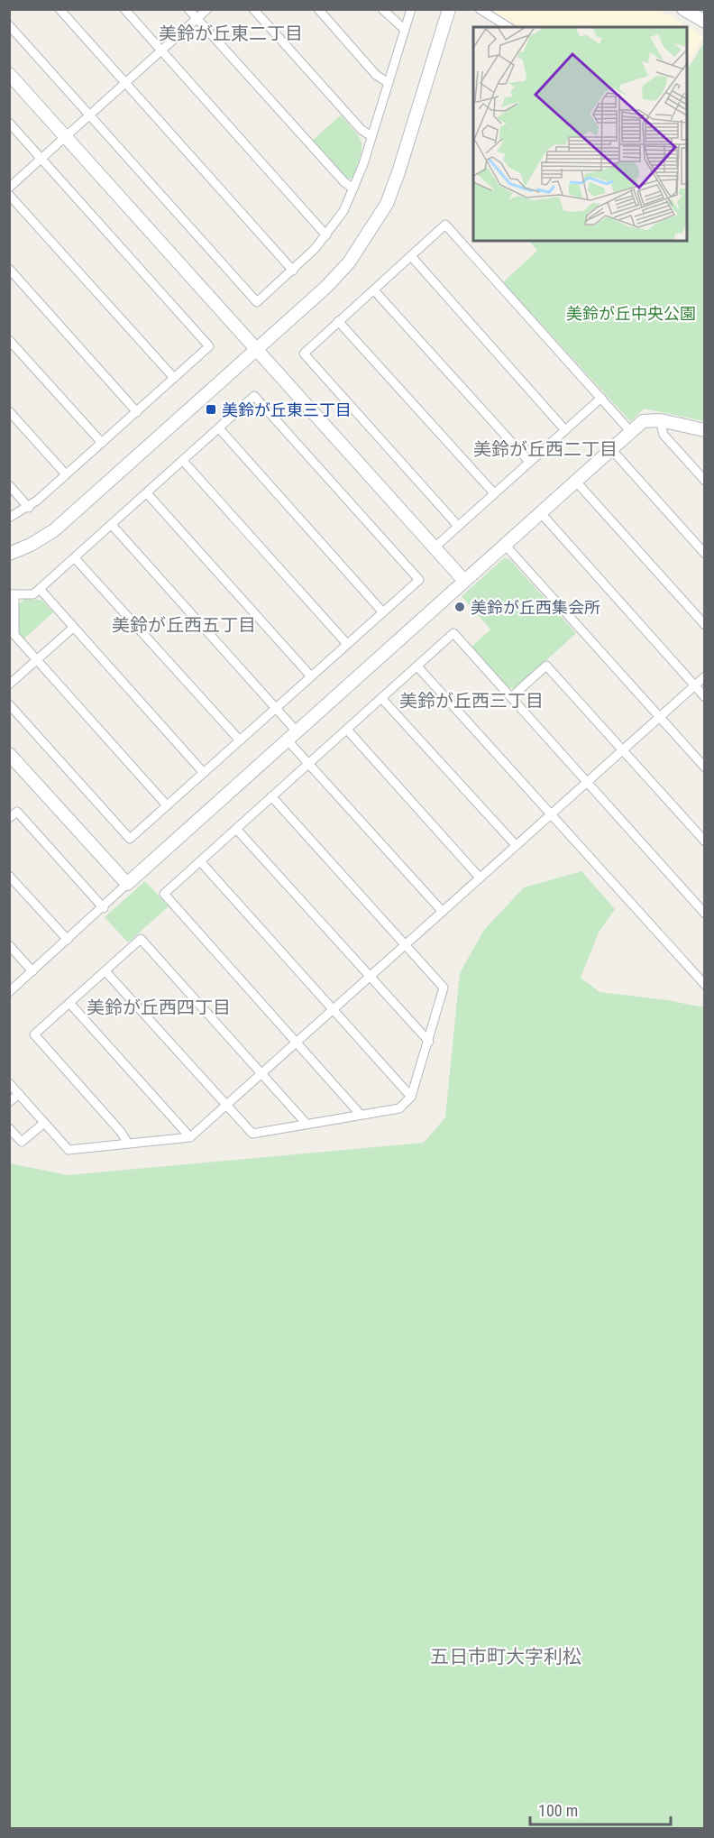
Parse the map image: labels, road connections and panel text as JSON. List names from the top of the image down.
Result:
{
  "districts": [
    "美鈴が丘東二丁目",
    "美鈴が丘西二丁目",
    "美鈴が丘西五丁目",
    "美鈴が丘西三丁目",
    "美鈴が丘西四丁目",
    "五日市町大字利松"
  ],
  "parks": ["美鈴が丘中央公園"],
  "places": {
    "transit": ["美鈴が丘東三丁目"],
    "other": ["美鈴が丘西集会所"]
  },
  "scale_bar": "100 m"
}
